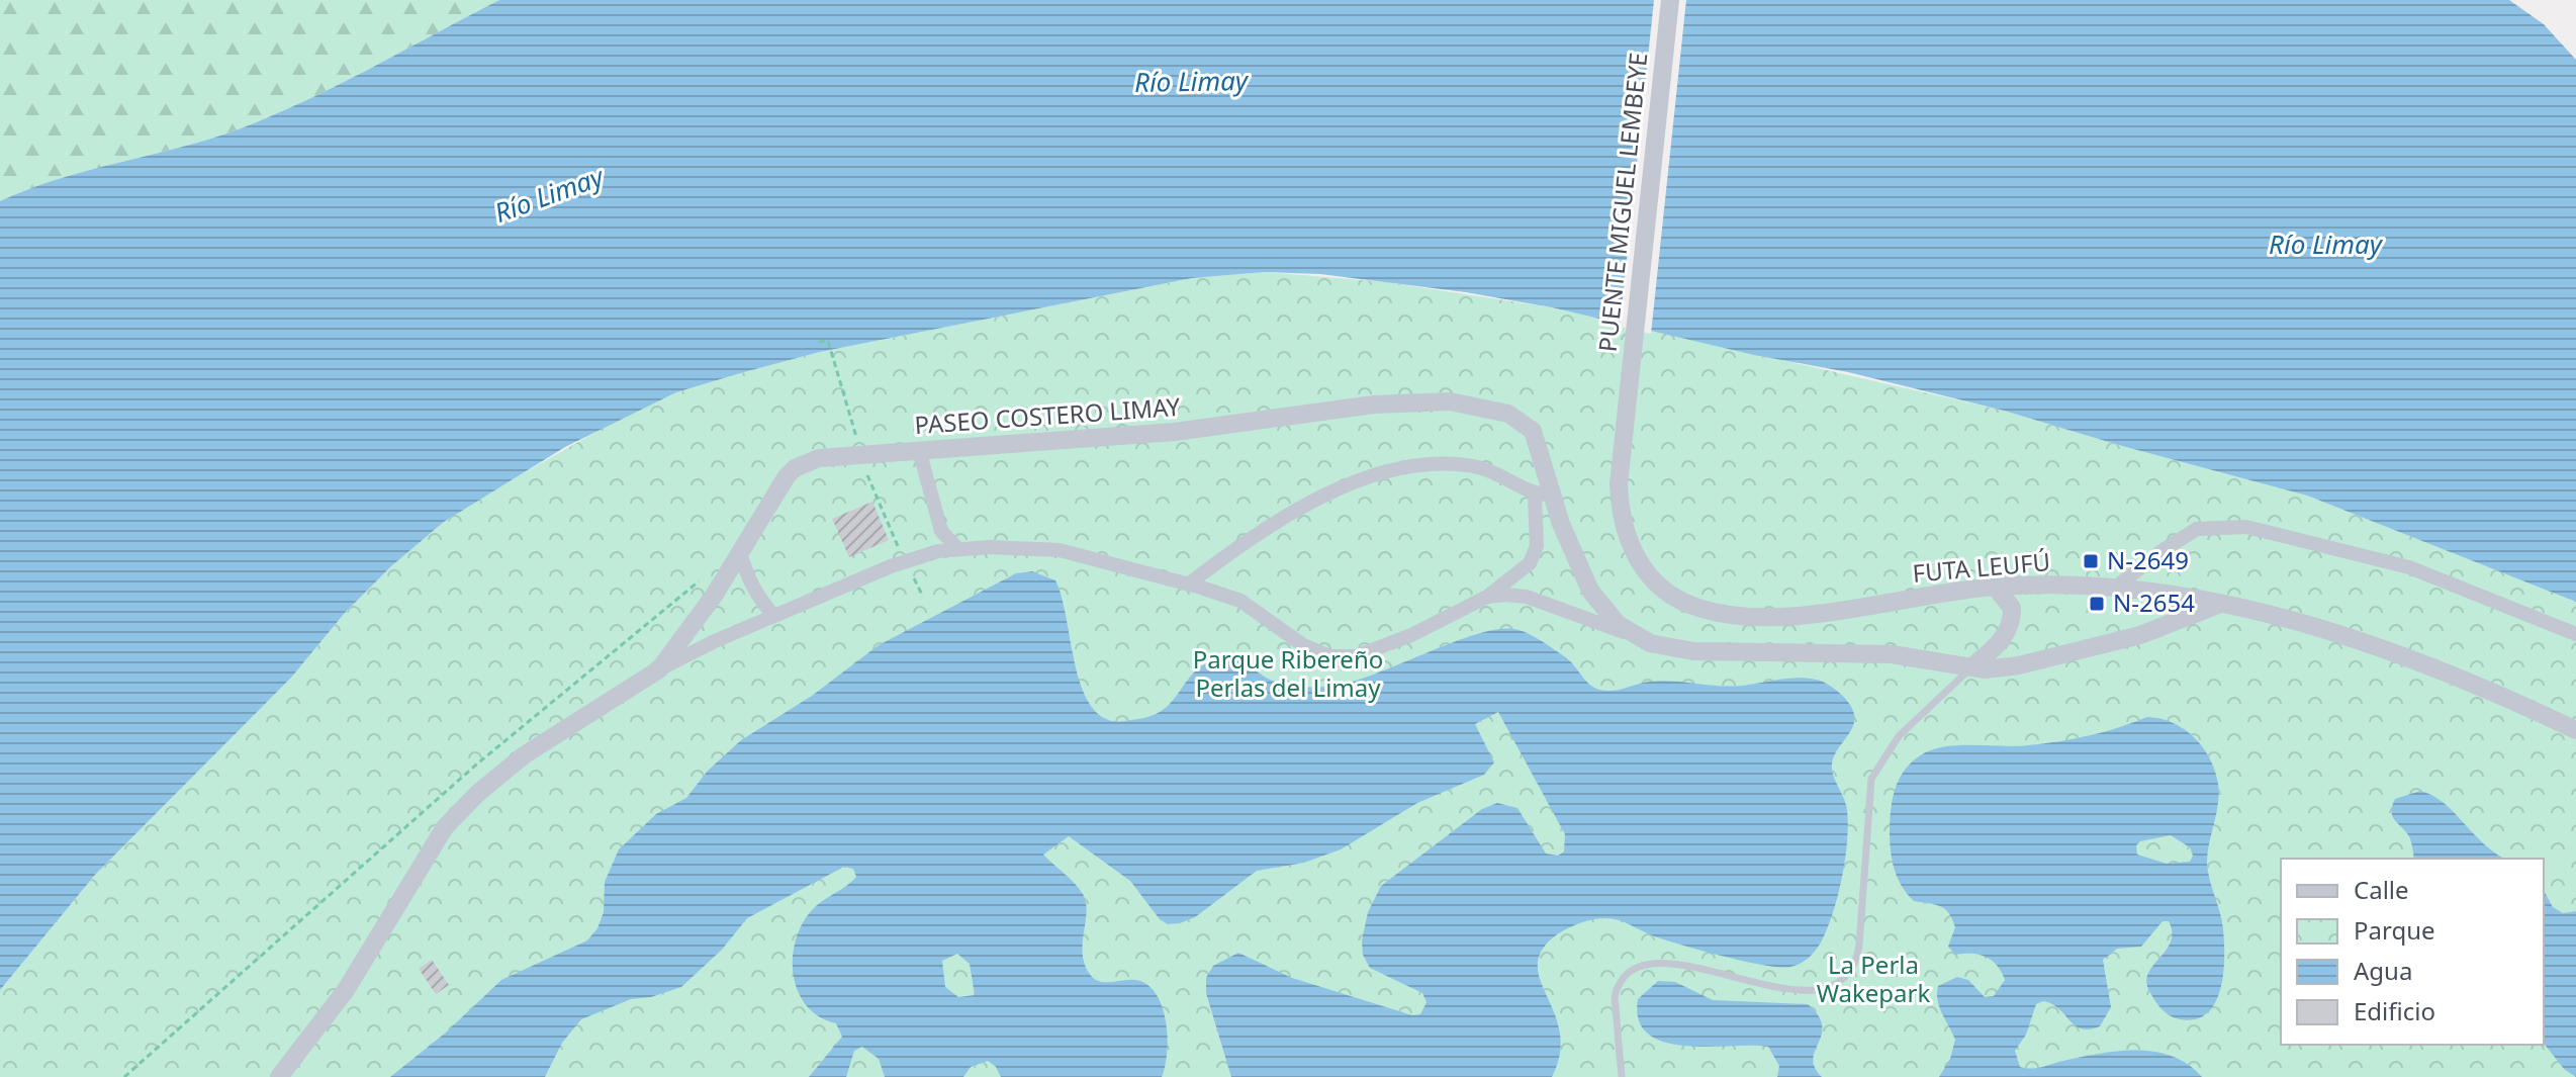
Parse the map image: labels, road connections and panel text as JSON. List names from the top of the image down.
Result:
{
  "streets": {
    "street": ["PUENTE MIGUEL LEMBEYE", "PASEO COSTERO LIMAY", "FUTA LEUFÚ"]
  },
  "crossings": [
    ["PUENTE MIGUEL LEMBEYE", "FUTA LEUFÚ"],
    ["PASEO COSTERO LIMAY", "FUTA LEUFÚ"]
  ],
  "water": ["Río Limay"],
  "parks": ["Parque Ribereño Perlas del Limay", "La Perla Wakepark"],
  "places": {
    "transit": ["N-2649", "N-2654"]
  },
  "legend": [
    "Calle",
    "Parque",
    "Agua",
    "Edificio"
  ]
}
